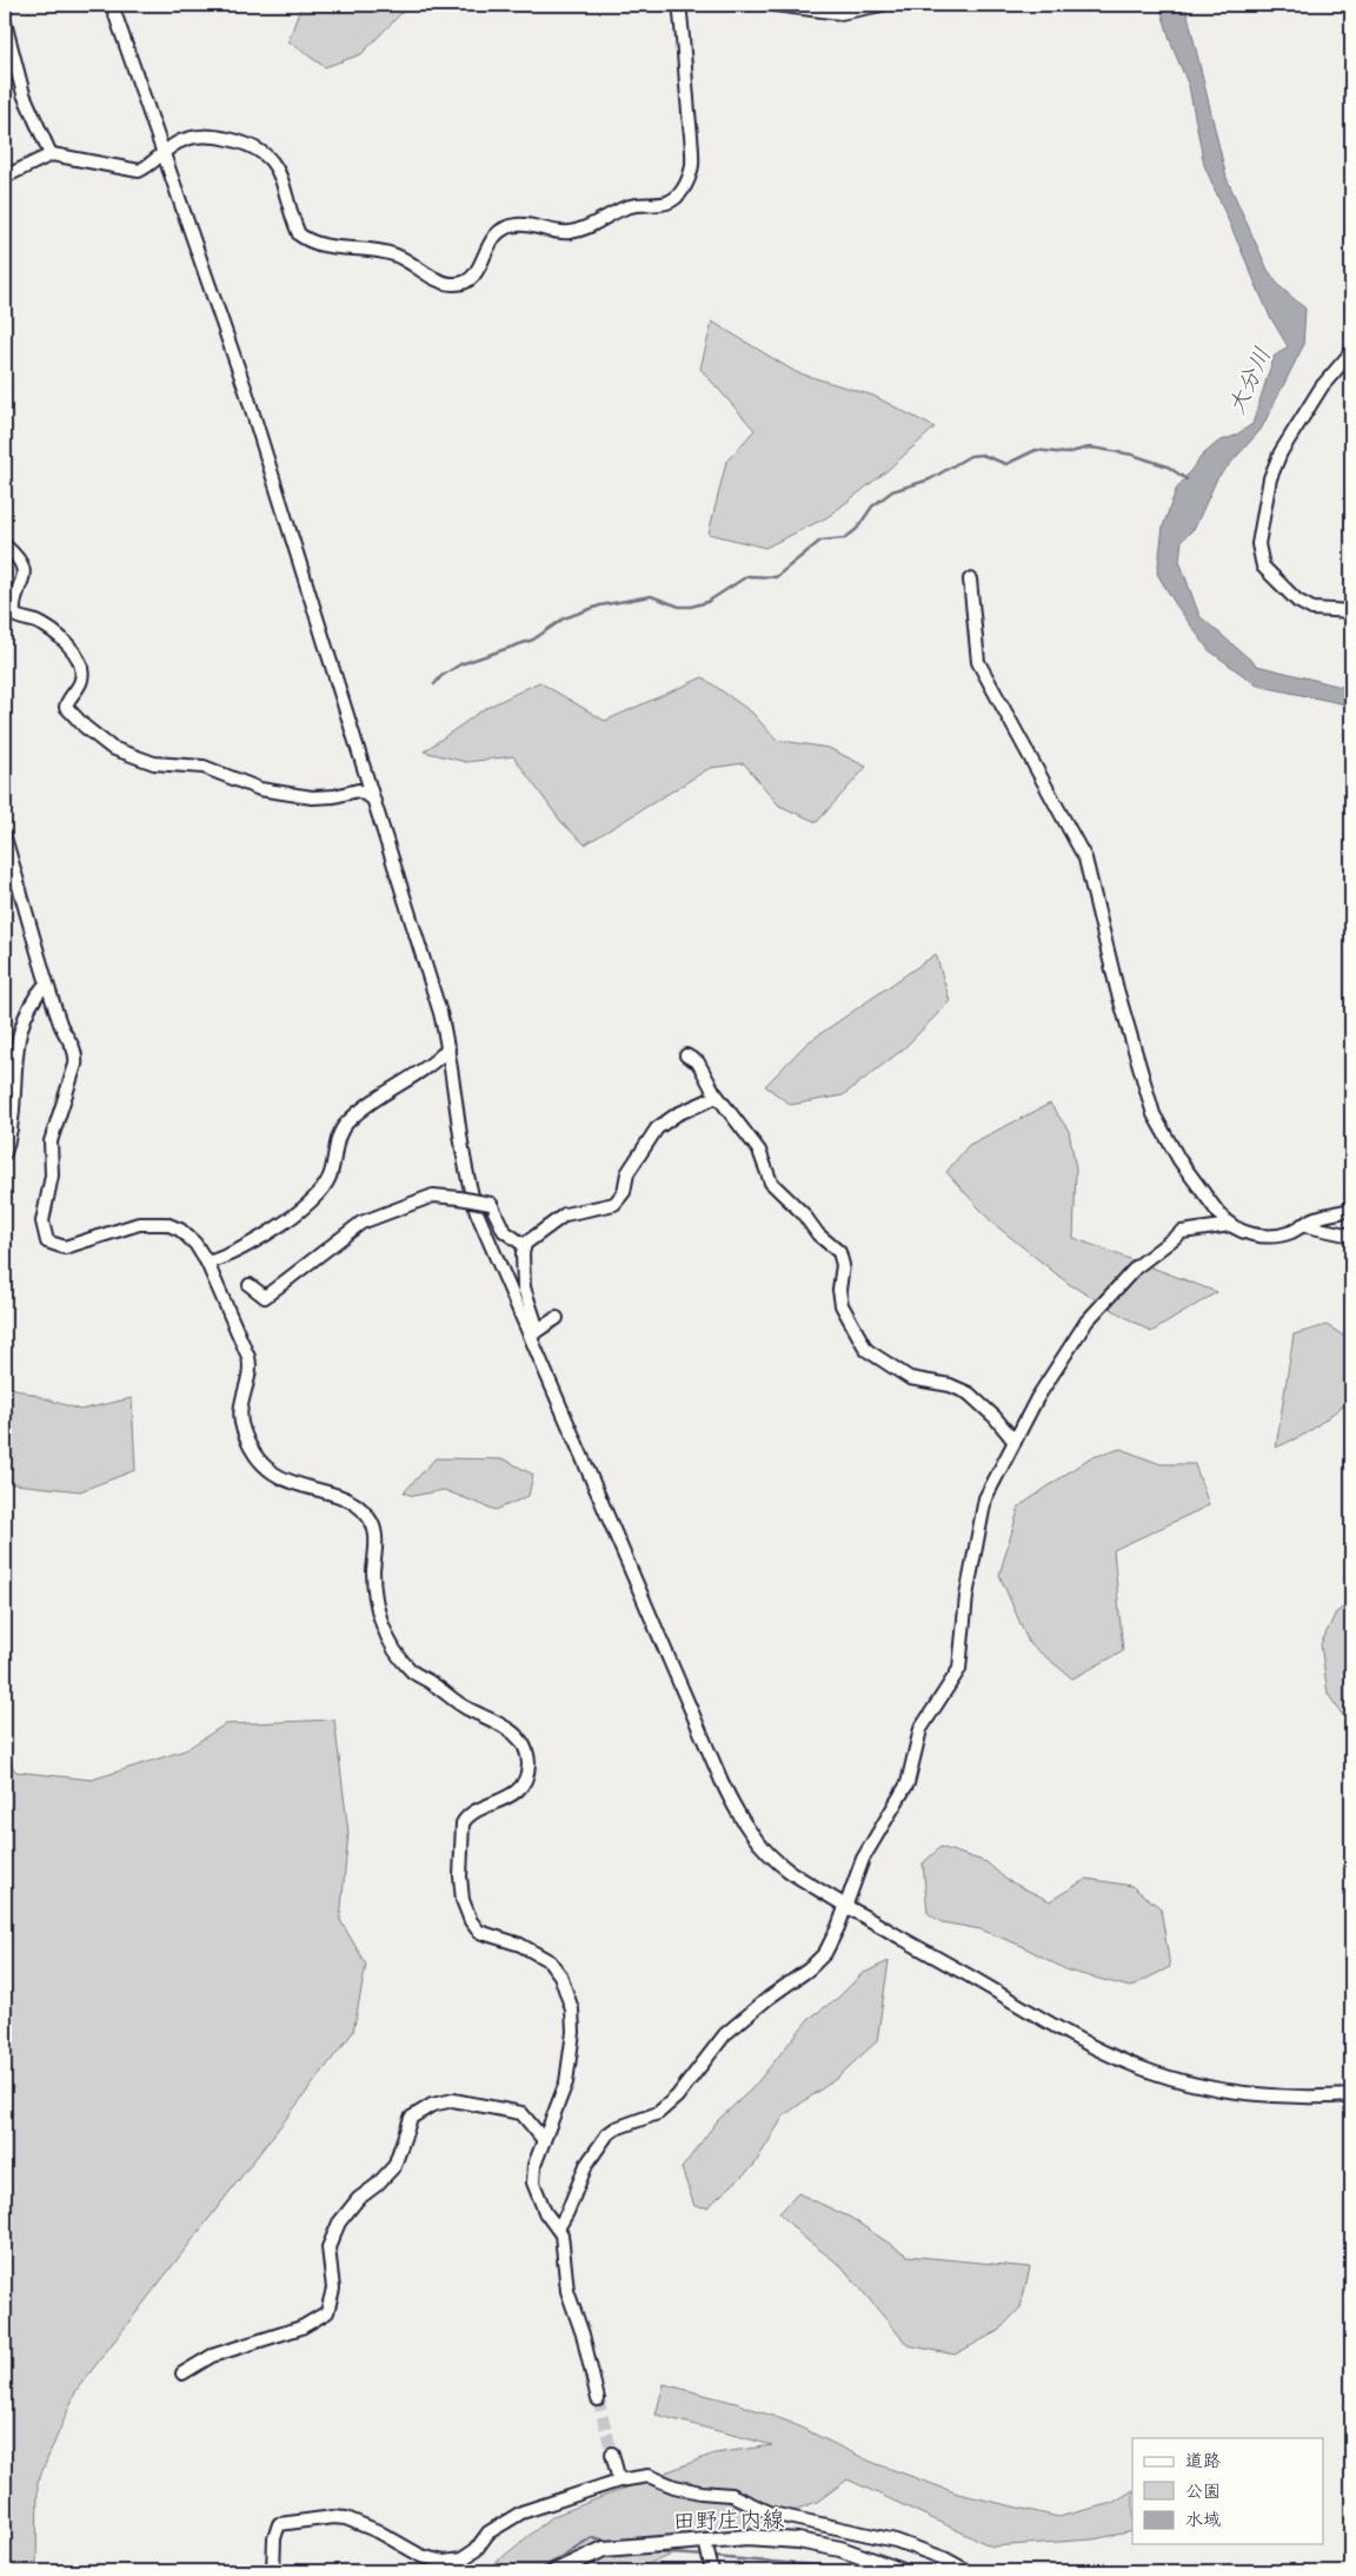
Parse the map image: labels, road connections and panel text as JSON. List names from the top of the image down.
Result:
{
  "streets": {
    "main road": ["田野庄内線"]
  },
  "water": ["大分川"],
  "legend": ["道路", "公園", "水域"]
}
